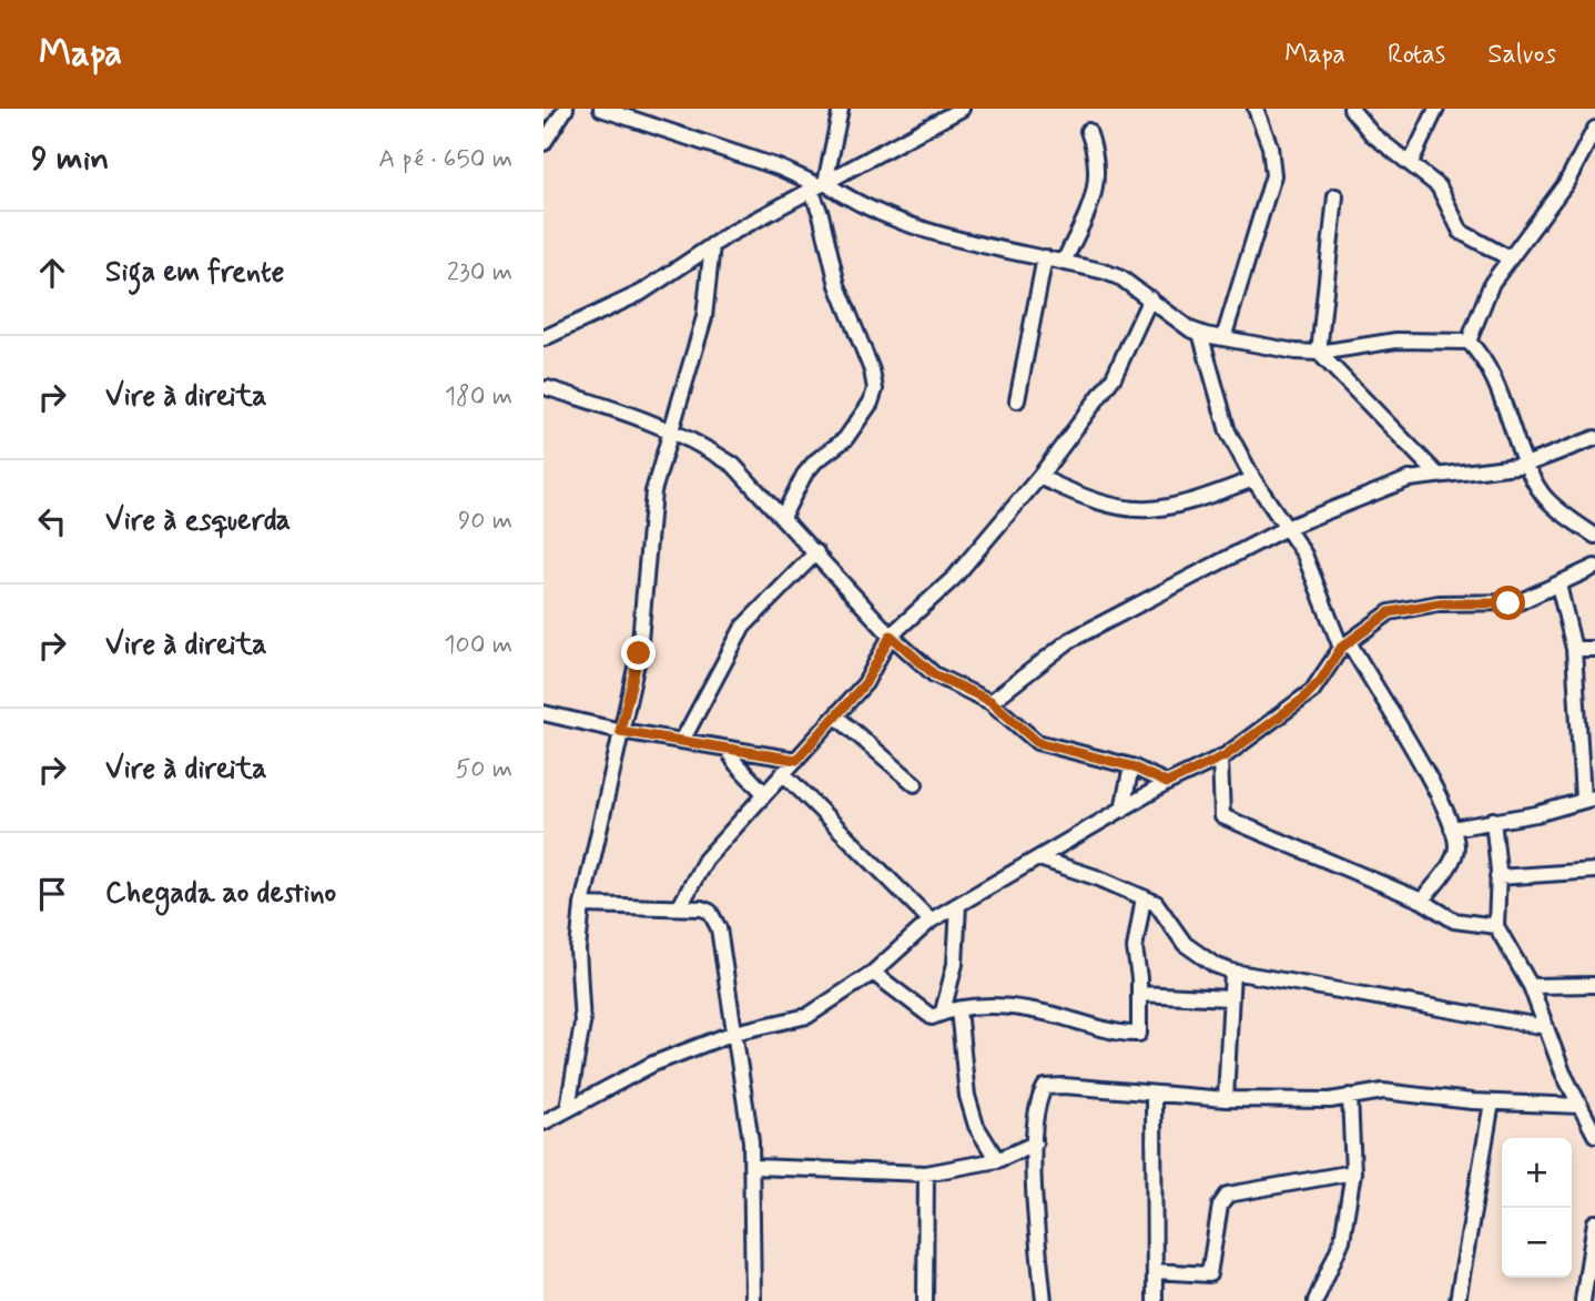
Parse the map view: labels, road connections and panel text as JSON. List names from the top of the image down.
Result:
{
  "page": {
    "header": "Mapa",
    "nav": ["Mapa", "Rotas", "Salvos"],
    "heading": ["9 min", "A pé · 650 m"],
    "list": [
      ["Siga em frente", "230 m"],
      ["Vire à direita", "180 m"],
      ["Vire à esquerda", "90 m"],
      ["Vire à direita", "100 m"],
      ["Vire à direita", "50 m"],
      "Chegada ao destino"
    ],
    "map_buttons": ["+", "−"]
  }
}
